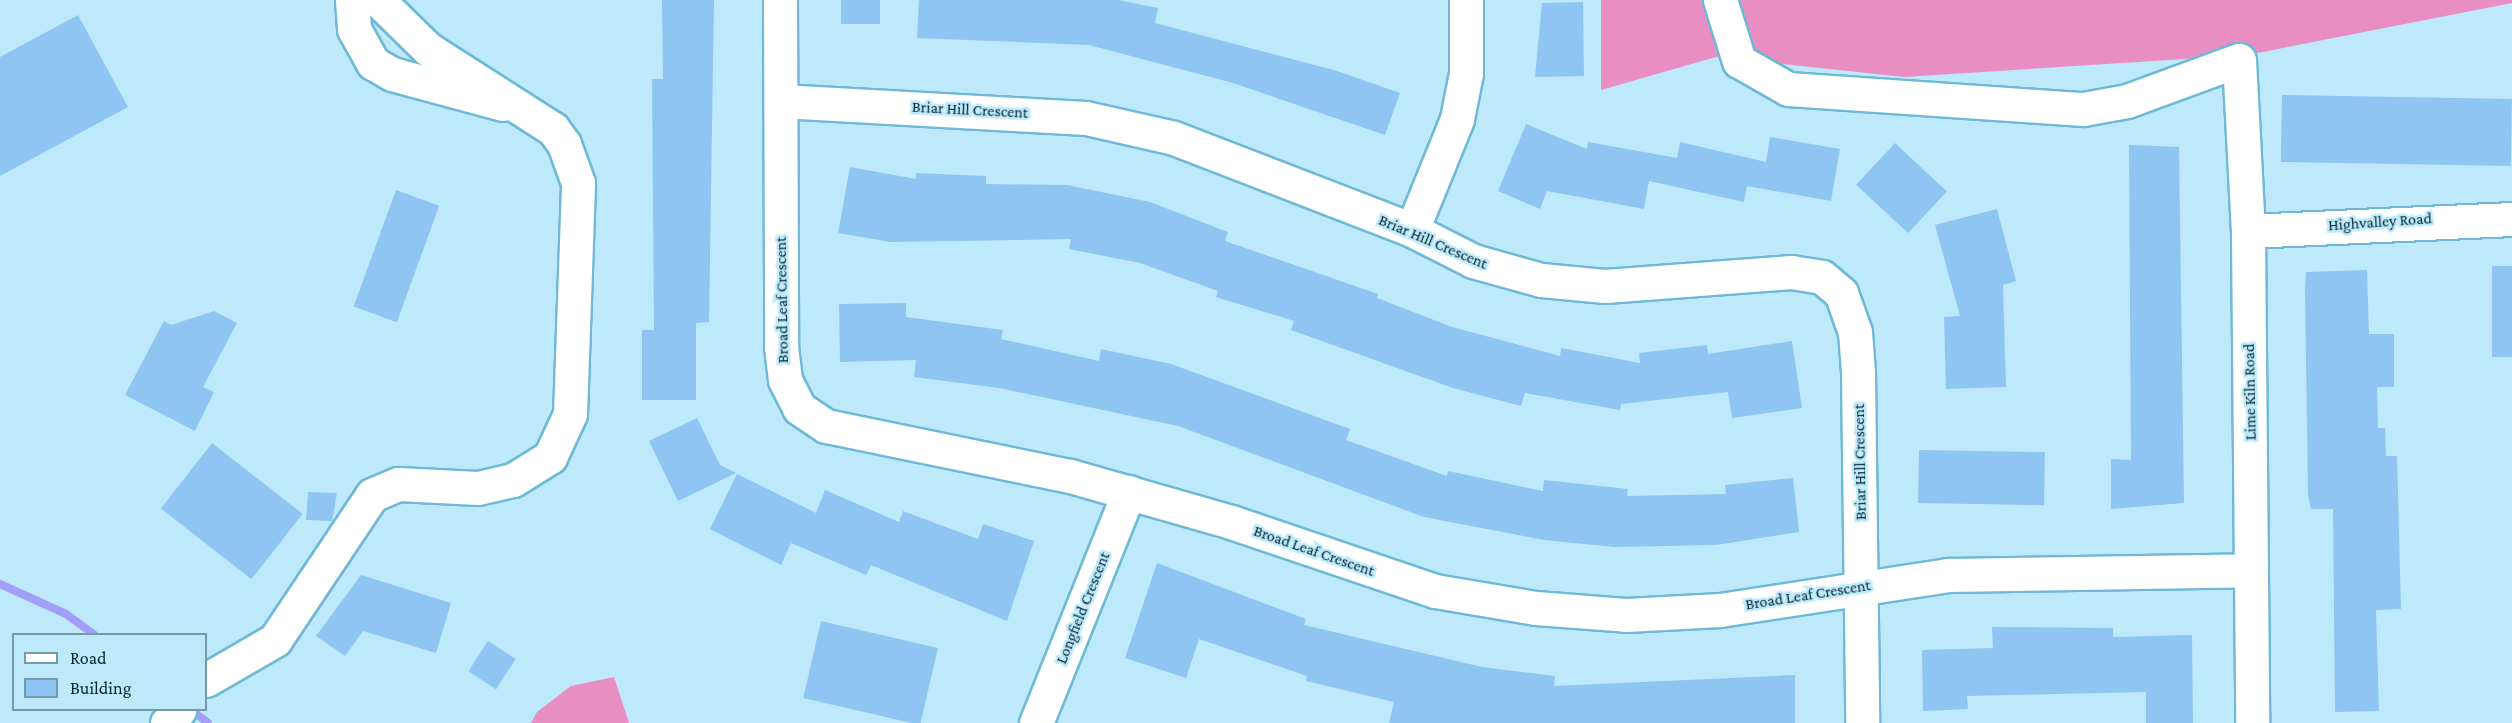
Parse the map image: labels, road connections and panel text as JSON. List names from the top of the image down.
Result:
{
  "streets": {
    "street": [
      "Briar Hill Crescent",
      "Highvalley Road",
      "Broad Leaf Crescent",
      "Lime Kiln Road",
      "Longfield Crescent"
    ]
  },
  "crossings": [
    ["Briar Hill Crescent", "Broad Leaf Crescent"],
    ["Highvalley Road", "Lime Kiln Road"],
    ["Broad Leaf Crescent", "Lime Kiln Road"],
    ["Broad Leaf Crescent", "Longfield Crescent"]
  ],
  "legend": ["Road", "Building"]
}
